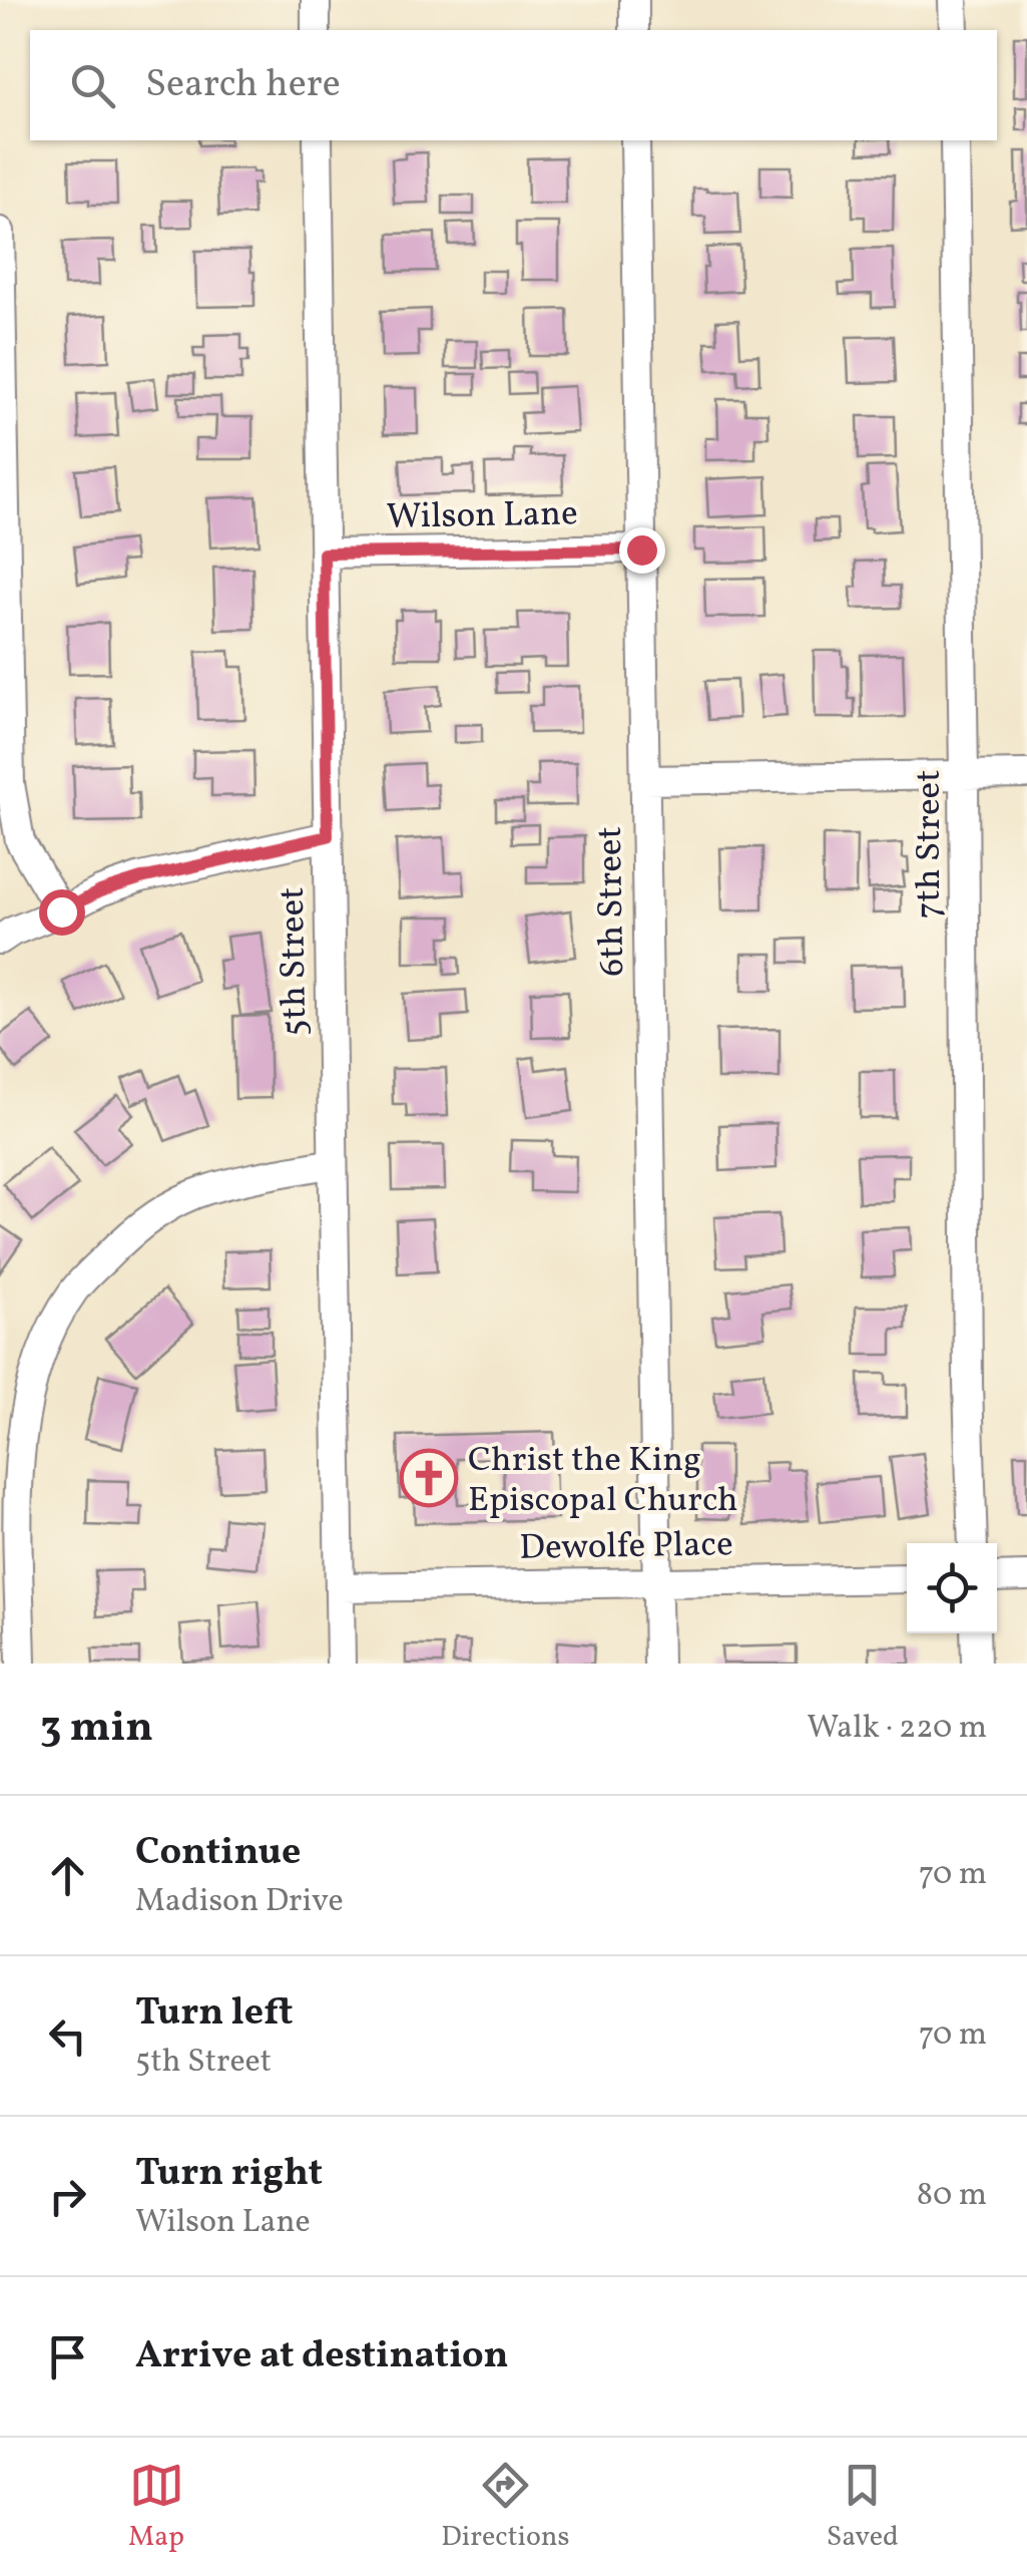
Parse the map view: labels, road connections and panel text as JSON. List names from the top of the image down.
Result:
{
  "streets": {
    "street": [
      "Wilson Lane",
      "7th Street",
      "6th Street",
      "5th Street",
      "Dewolfe Place"
    ]
  },
  "crossings": [
    ["Wilson Lane", "6th Street"],
    ["Wilson Lane", "5th Street"],
    ["6th Street", "Dewolfe Place"],
    ["5th Street", "Dewolfe Place"]
  ],
  "places": {
    "church": ["Christ the King Episcopal Church"]
  },
  "page": {
    "search": "Search here",
    "heading": ["3 min", "Walk · 220 m"],
    "list": [
      ["Continue", "Madison Drive", "70 m"],
      ["Turn left", "5th Street", "70 m"],
      ["Turn right", "Wilson Lane", "80 m"],
      "Arrive at destination"
    ],
    "nav": ["Map", "Directions", "Saved"]
  }
}
